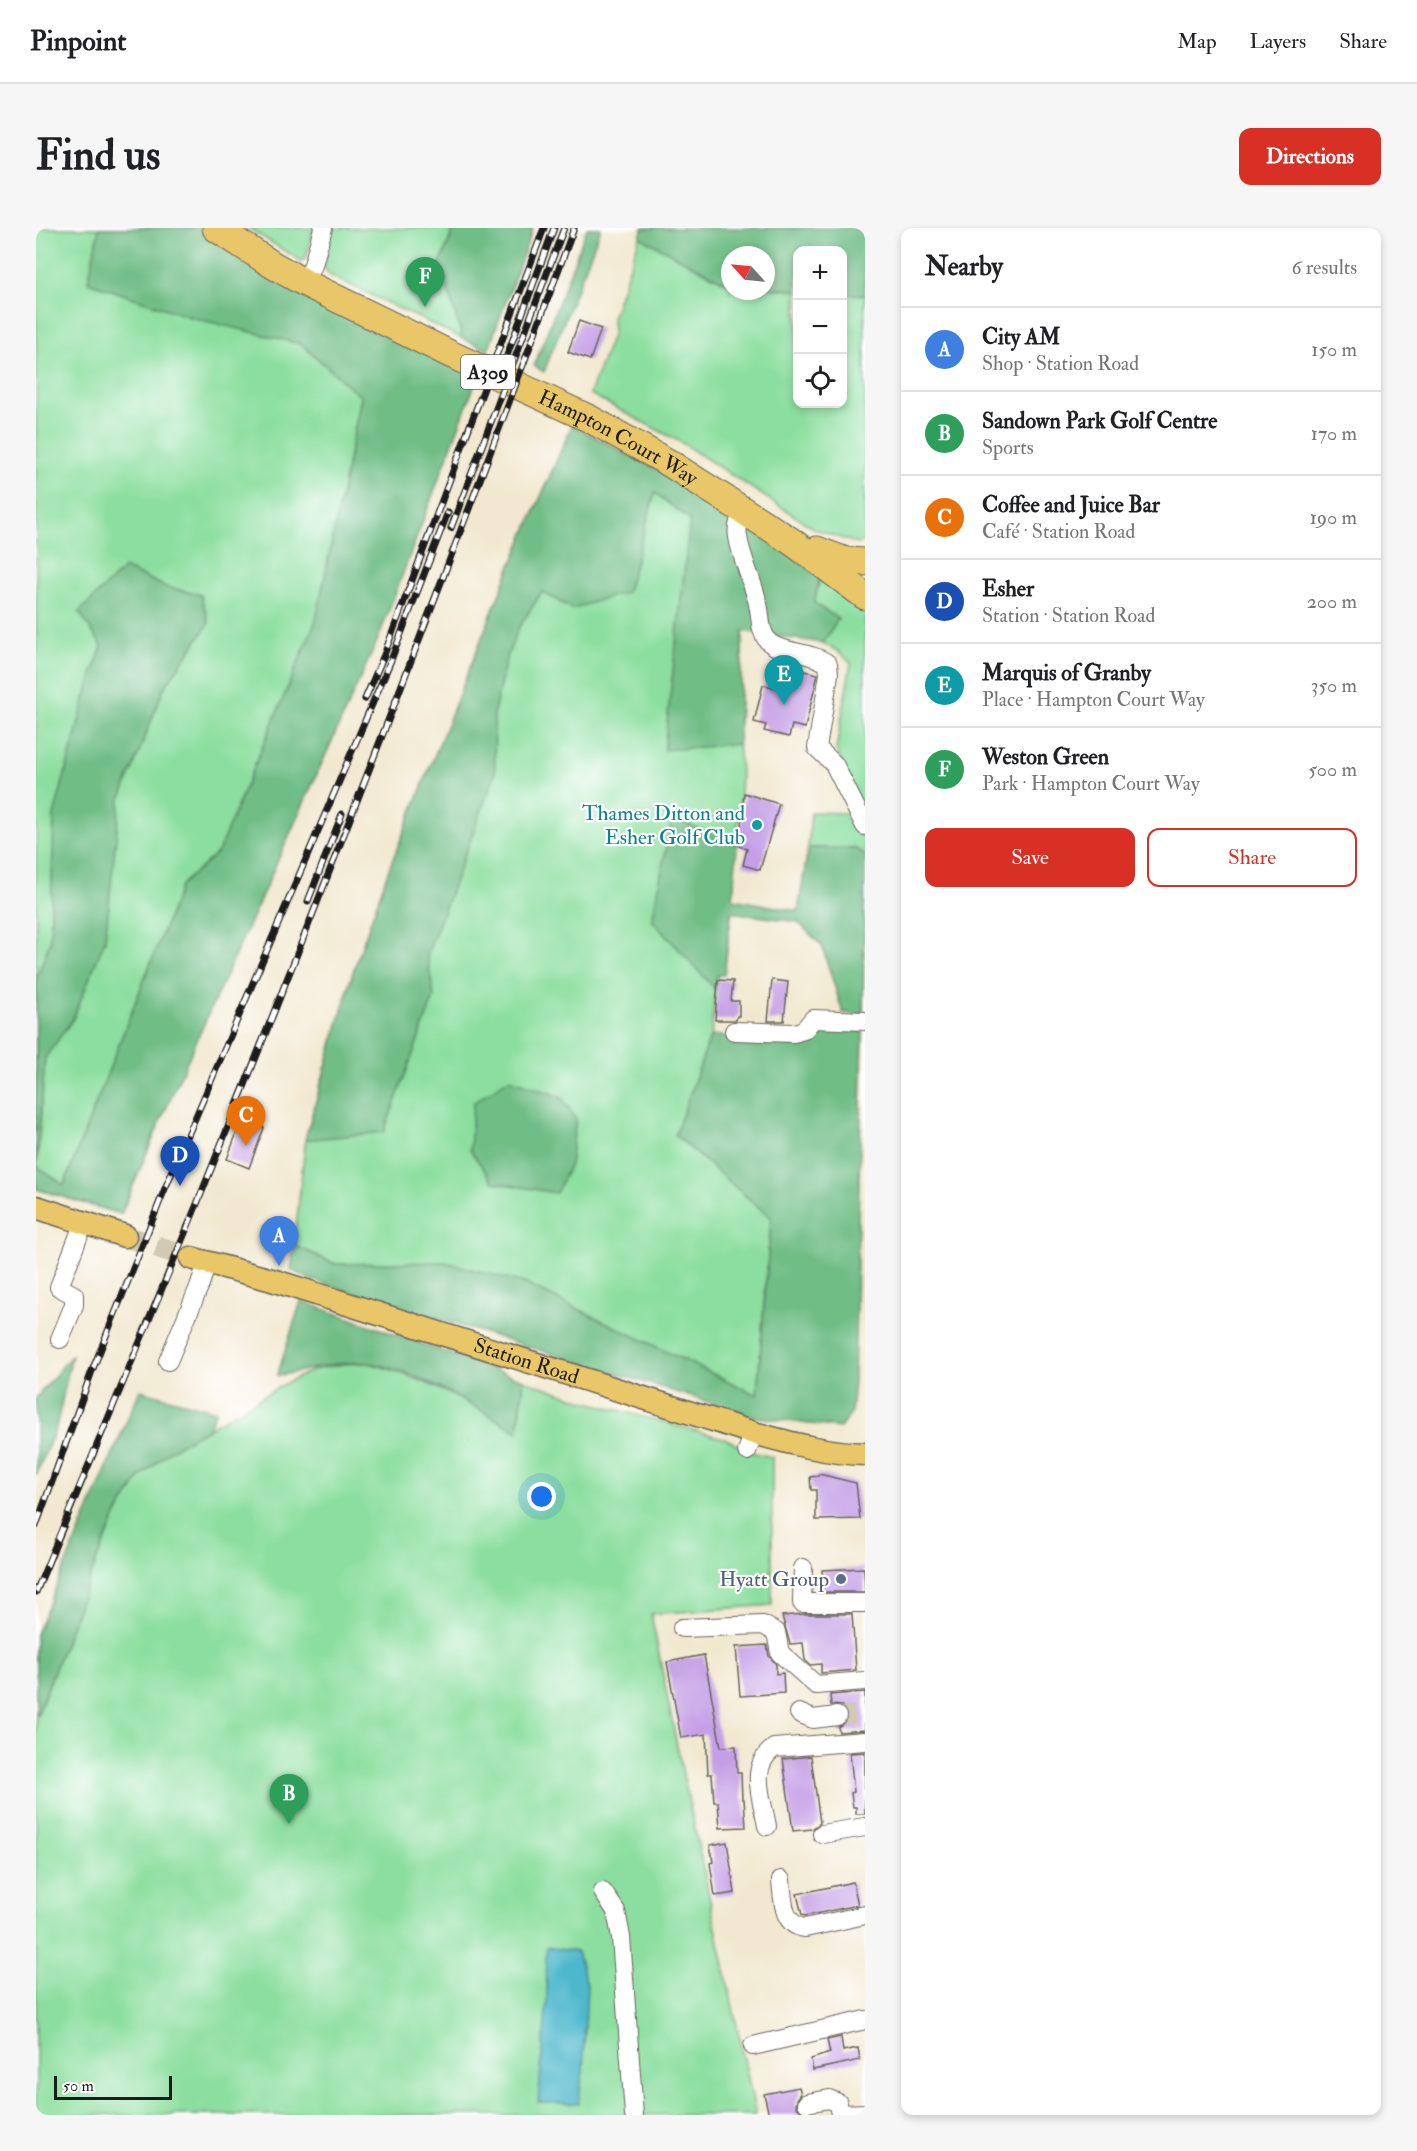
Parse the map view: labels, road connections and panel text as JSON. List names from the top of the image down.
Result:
{
  "streets": {
    "highway": ["A309", "Hampton Court Way"],
    "main road": ["Station Road"]
  },
  "places": ["Thames Ditton and Esher Golf Club", "Hyatt Group"],
  "scale_bar": "50 m",
  "north": "top left",
  "page": {
    "header": "Pinpoint",
    "nav": ["Map", "Layers", "Share"],
    "buttons": [
      "Directions",
      ["Save", "Share"]
    ],
    "title": "Find us",
    "heading": ["Nearby", "6 results"],
    "map_buttons": ["+", "−"],
    "pins": [
      "F",
      "E",
      "C",
      "D",
      "A",
      "B"
    ],
    "list": [
      {
        "mark": "A",
        "name": "City AM",
        "note": "Shop · Station Road",
        "value": "150 m"
      },
      {
        "mark": "B",
        "name": "Sandown Park Golf Centre",
        "note": "Sports",
        "value": "170 m"
      },
      {
        "mark": "C",
        "name": "Coffee and Juice Bar",
        "note": "Café · Station Road",
        "value": "190 m"
      },
      {
        "mark": "D",
        "name": "Esher",
        "note": "Station · Station Road",
        "value": "200 m"
      },
      {
        "mark": "E",
        "name": "Marquis of Granby",
        "note": "Place · Hampton Court Way",
        "value": "350 m"
      },
      {
        "mark": "F",
        "name": "Weston Green",
        "note": "Park · Hampton Court Way",
        "value": "500 m"
      }
    ],
    "scale": "50 m"
  }
}
